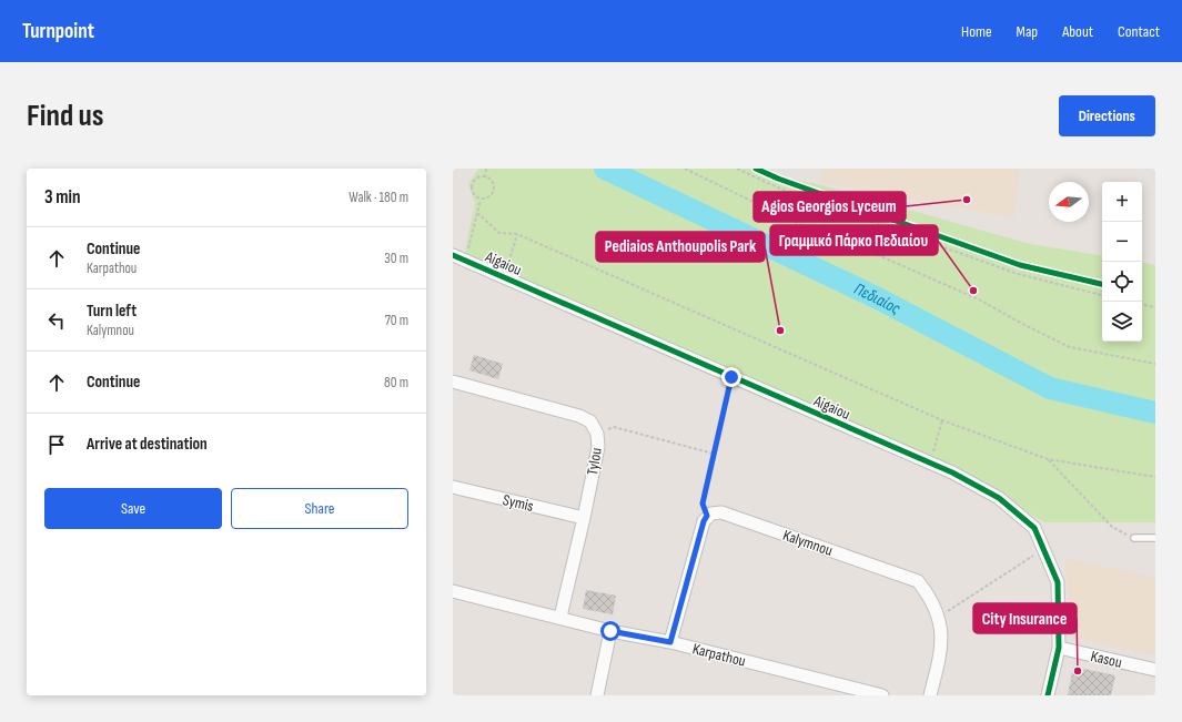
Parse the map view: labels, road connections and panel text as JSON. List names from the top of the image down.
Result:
{
  "streets": {
    "street": [
      "Aigaiou",
      "Tylou",
      "Symis",
      "Kalymnou",
      "Karpathou",
      "Kasou"
    ]
  },
  "crossings": [
    ["Aigaiou", "Kasou"],
    ["Tylou", "Symis"],
    ["Tylou", "Karpathou"]
  ],
  "water": ["Πεδιαίος"],
  "places": [
    "Agios Georgios Lyceum",
    "Γραμμικό Πάρκο Πεδιαίου",
    "Pediaios Anthoupolis Park",
    "City Insurance"
  ],
  "north": "left",
  "page": {
    "header": "Turnpoint",
    "nav": [
      "Home",
      "Map",
      "About",
      "Contact"
    ],
    "buttons": [
      "Directions",
      ["Save", "Share"]
    ],
    "title": "Find us",
    "heading": ["3 min", "Walk · 180 m"],
    "map_buttons": ["+", "−"],
    "list": [
      ["Continue", "Karpathou", "30 m"],
      ["Turn left", "Kalymnou", "70 m"],
      ["Continue", "80 m"],
      "Arrive at destination"
    ]
  }
}
